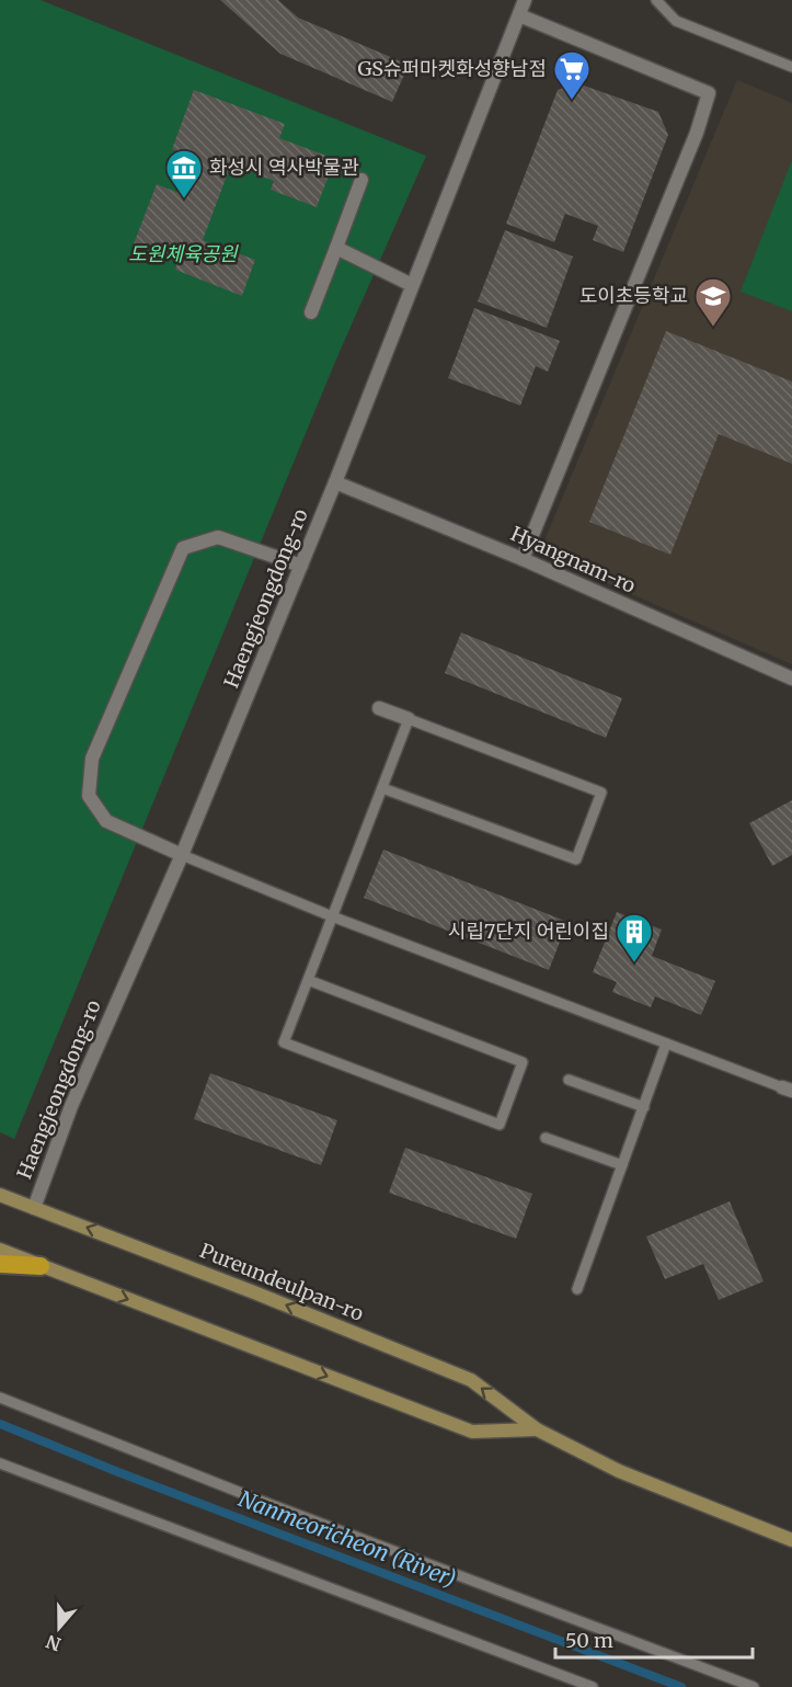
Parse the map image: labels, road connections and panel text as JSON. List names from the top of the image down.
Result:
{
  "streets": {
    "main road": ["Pureundeulpan-ro"],
    "street": ["Hyangnam-ro", "Haengjeongdong-ro"]
  },
  "crossings": [
    ["Hyangnam-ro", "Haengjeongdong-ro"],
    ["Haengjeongdong-ro", "Pureundeulpan-ro"]
  ],
  "water": ["Nanmeoricheon (River)"],
  "parks": ["도원체육공원"],
  "places": {
    "supermarket": ["GS슈퍼마켓화성향남점"],
    "museum": ["화성시 역사박물관"],
    "school or university": ["도이초등학교"],
    "building": ["시립7단지 어린이집"]
  },
  "scale_bar": "50 m",
  "north": "bottom"
}
